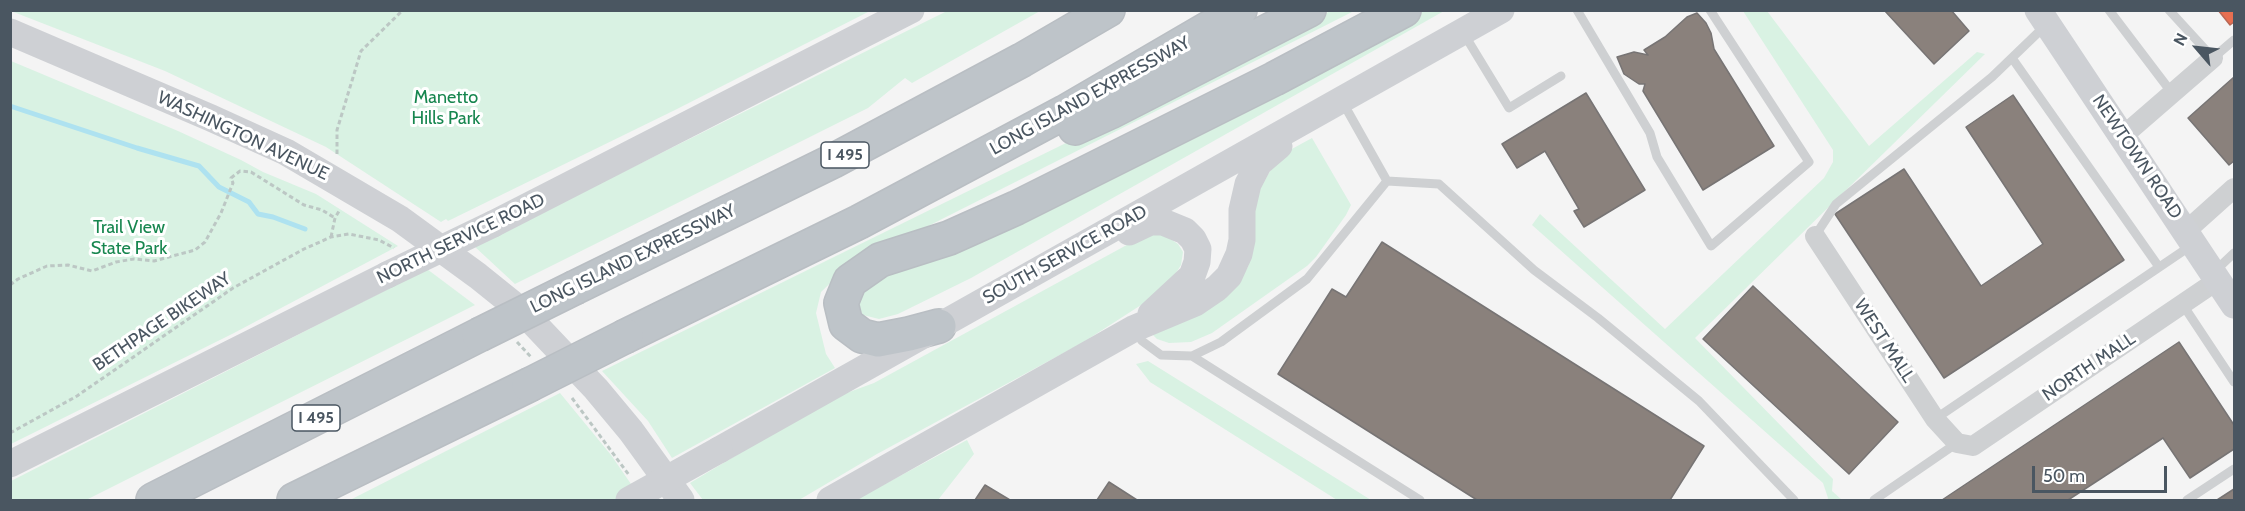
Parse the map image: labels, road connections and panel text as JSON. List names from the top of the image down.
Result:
{
  "streets": {
    "highway": ["LONG ISLAND EXPRESSWAY", "I 495"],
    "main road": [
      "WASHINGTON AVENUE",
      "NEWTOWN ROAD",
      "NORTH SERVICE ROAD",
      "SOUTH SERVICE ROAD"
    ],
    "street": ["WEST MALL", "NORTH MALL"],
    "path": ["BETHPAGE BIKEWAY"]
  },
  "crossings": [
    ["NEWTOWN ROAD", "NORTH MALL"],
    ["WEST MALL", "NORTH MALL"]
  ],
  "parks": ["Manetto Hills Park", "Trail View State Park"],
  "scale_bar": "50 m",
  "north": "top left"
}
